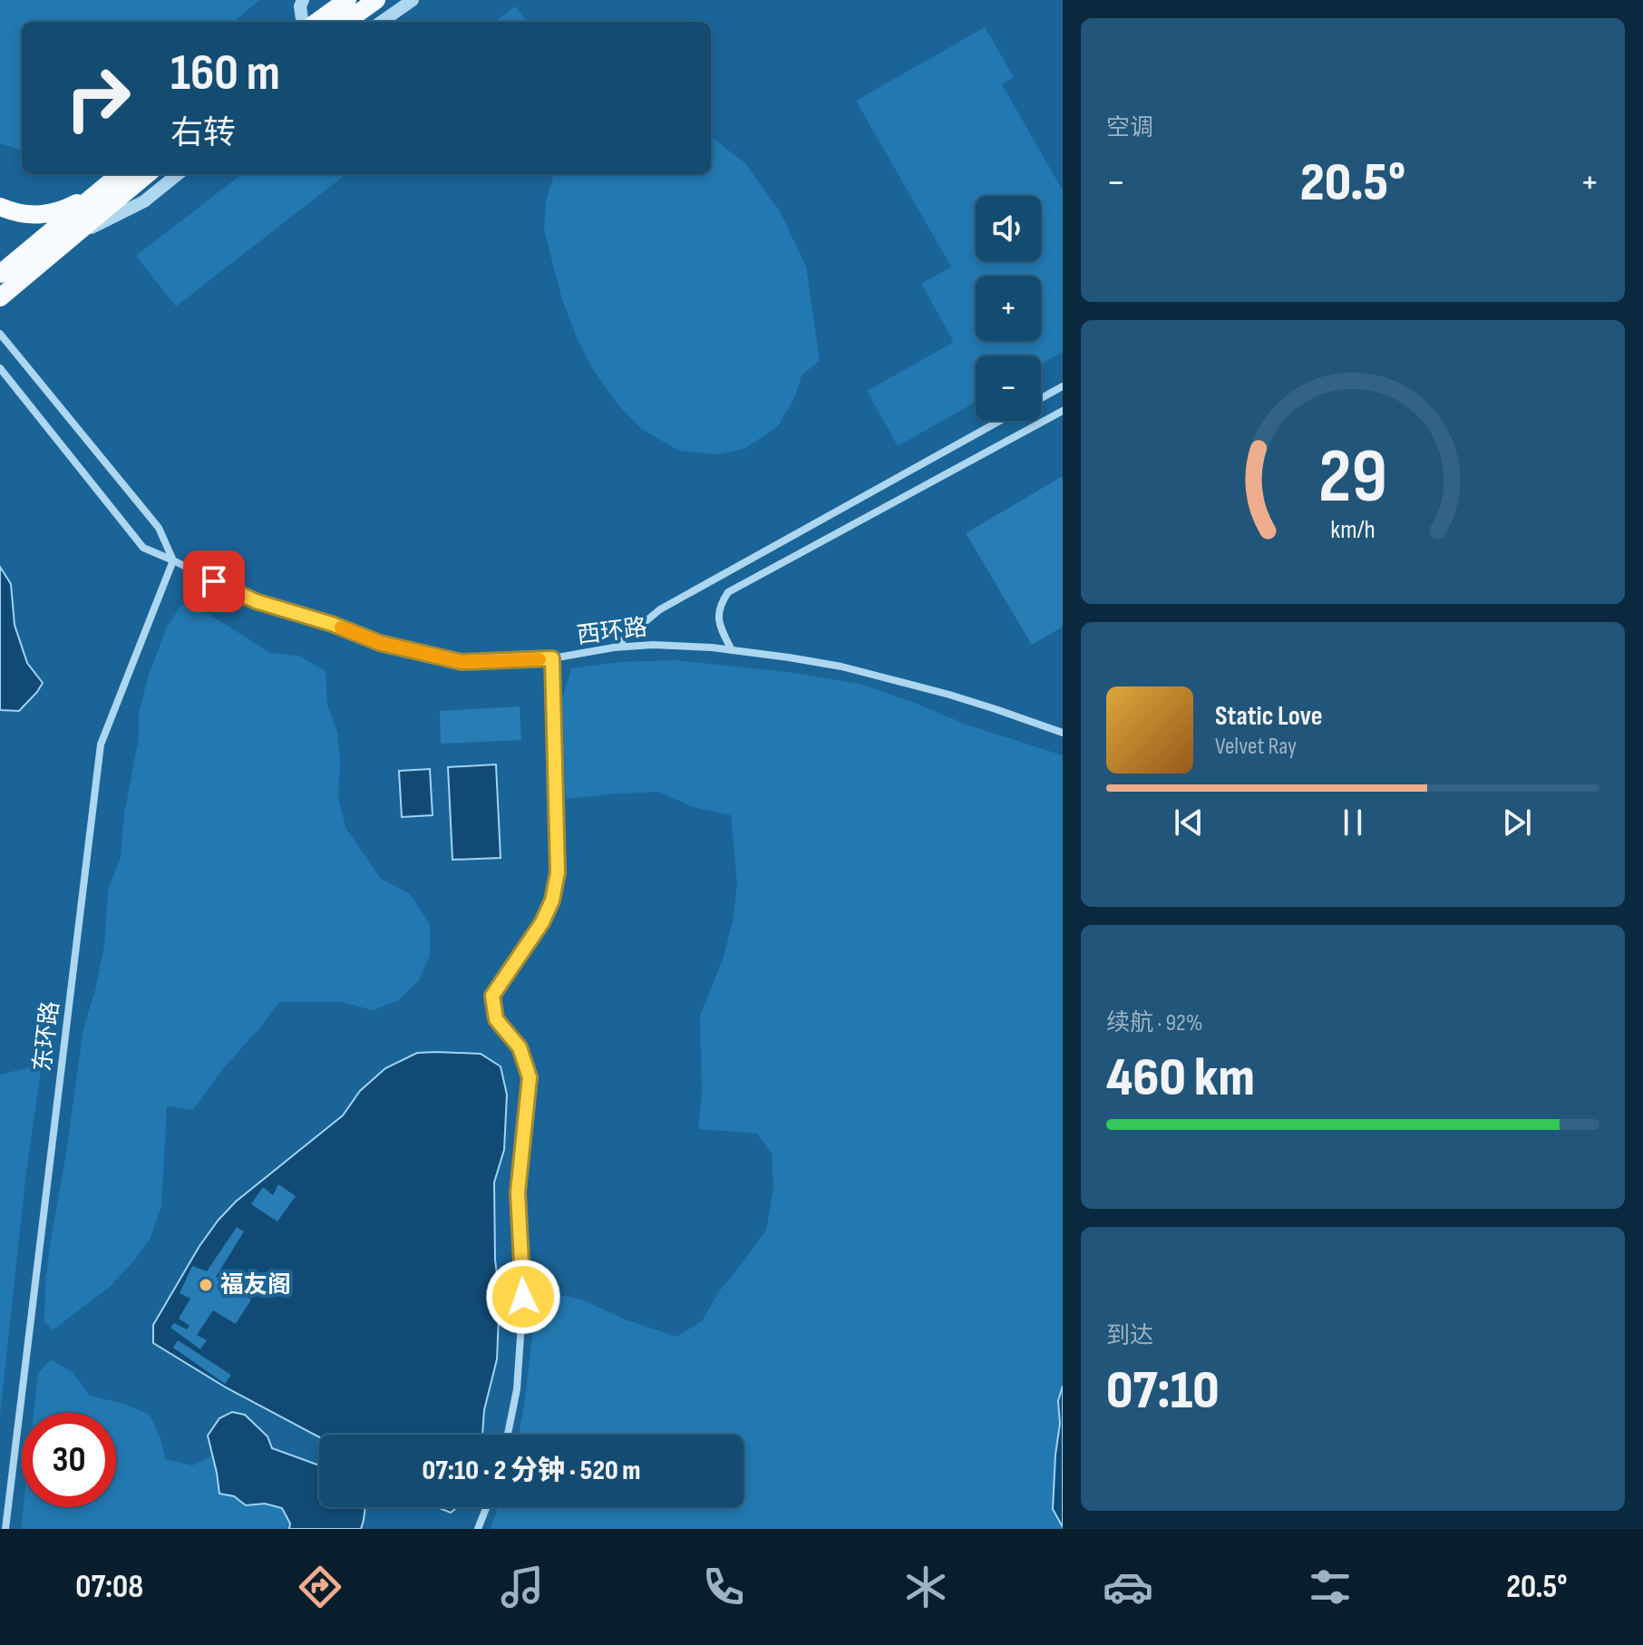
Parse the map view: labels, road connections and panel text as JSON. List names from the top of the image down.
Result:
{
  "streets": {
    "street": ["西环路", "东环路"]
  },
  "crossings": [
    ["西环路", "东环路"]
  ],
  "places": ["福友阁"],
  "page": {
    "tile": [
      "空调",
      ["续航 · 92%", "460 km"],
      ["到达", "07:10"]
    ],
    "turn": ["160 m", "右转"],
    "heat": ["−", "20.5°", "+"],
    "map_buttons": ["+", "−"],
    "song": ["Static Love", "Velvet Ray"],
    "limit": "30",
    "trip": "07:10 · 2 分钟 · 520 m",
    "tabs": ["07:08", "20.5°"],
    "gauge": ["29", "km/h"]
  }
}
